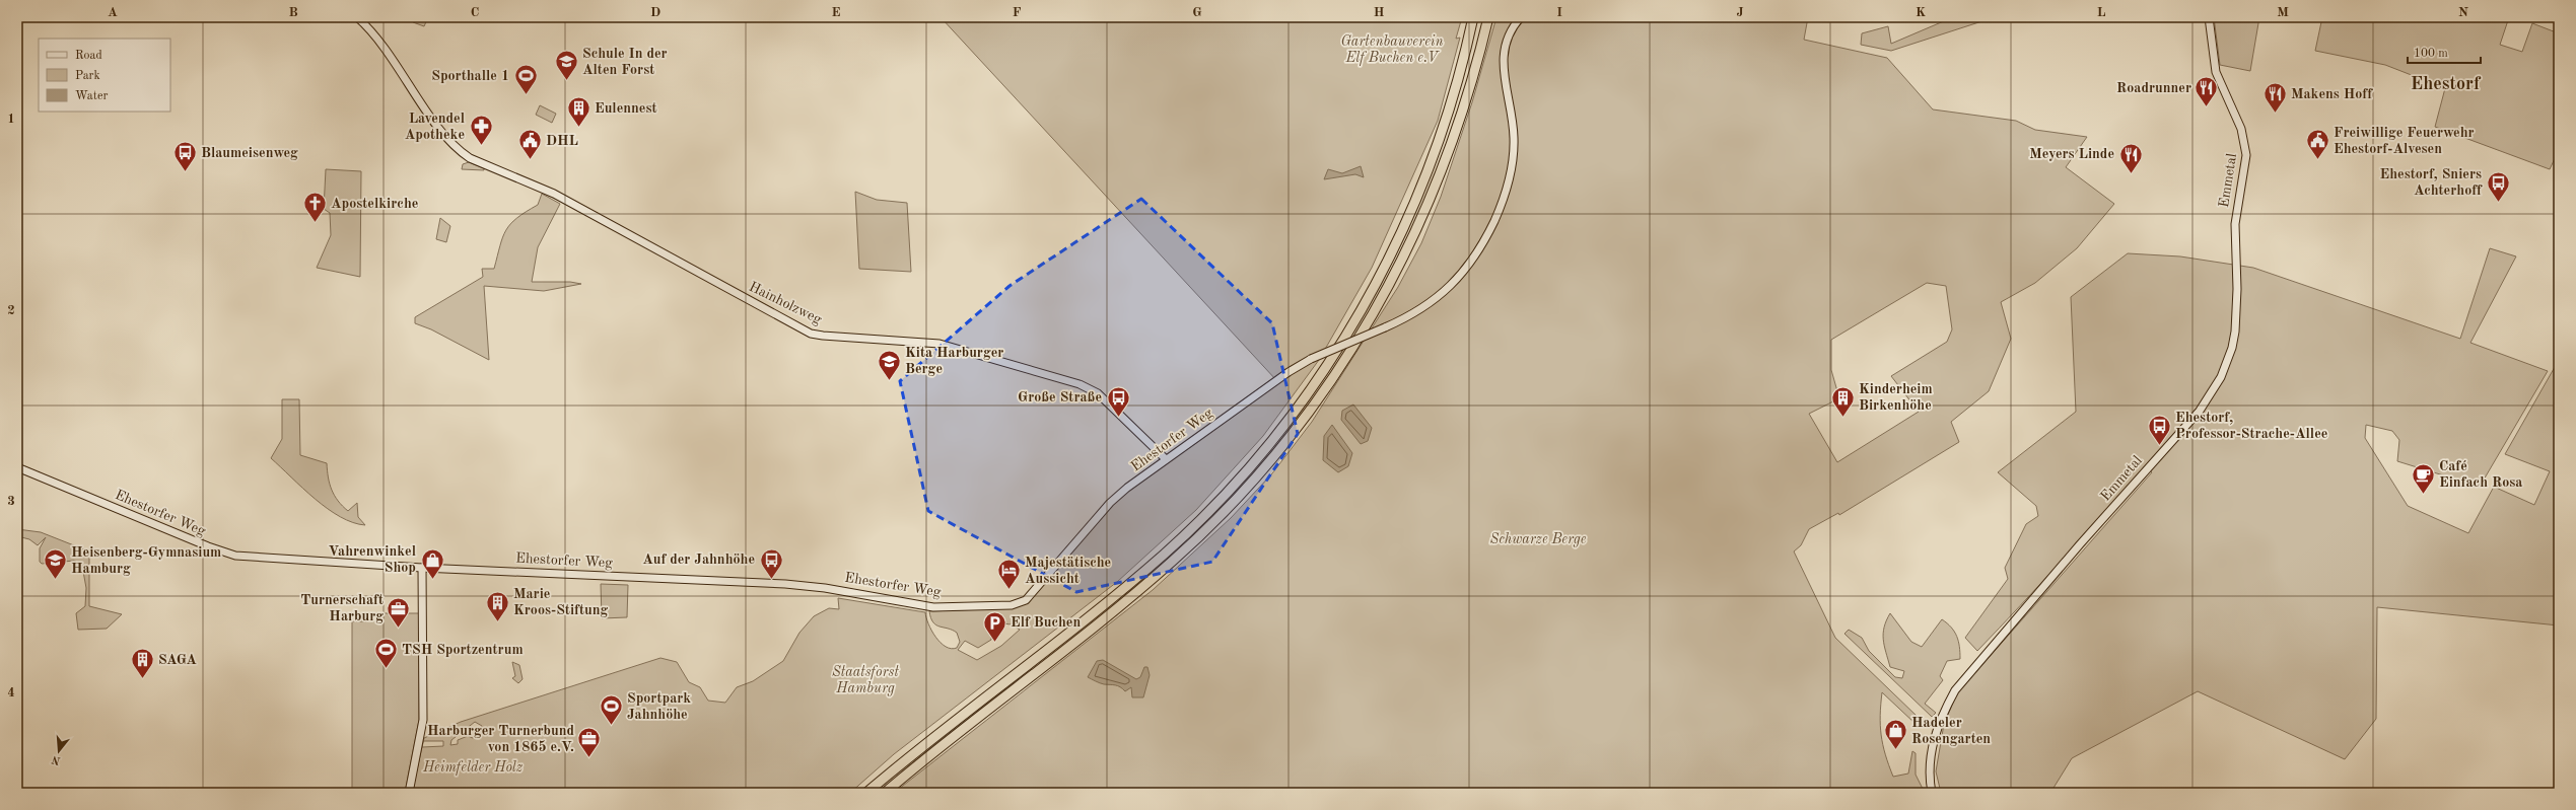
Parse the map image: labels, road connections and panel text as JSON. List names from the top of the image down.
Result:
{
  "streets": {
    "main road": ["Emmetal", "Hainholzweg", "Ehestorfer Weg"]
  },
  "crossings": [
    ["Hainholzweg", "Ehestorfer Weg"]
  ],
  "districts": ["Ehestorf"],
  "parks": [
    "Gartenbauverein Elf Buchen e.V",
    "Schwarze Berge",
    "Staatsforst Hamburg",
    "Heimfelder Holz"
  ],
  "places": {
    "school or university": ["Schule In der Alten Forst", "Kita Harburger Berge", "Heisenberg-Gymnasium Hamburg"],
    "sports": ["Sporthalle 1", "TSH Sportzentrum", "Sportpark Jahnhöhe"],
    "restaurant": ["Roadrunner", "Makens Hoff", "Meyers Linde"],
    "building": [
      "Eulennest",
      "Kinderheim Birkenhöhe",
      "Marie Kroos-Stiftung",
      "SAGA"
    ],
    "pharmacy": ["Lavendel Apotheke"],
    "public building": ["DHL", "Freiwillige Feuerwehr Ehestorf-Alvesen"],
    "bus stop": [
      "Blaumeisenweg",
      "Ehestorf, Sniers Achterhoff",
      "Große Straße",
      "Ehestorf, Professor-Strache-Allee",
      "Auf der Jahnhöhe"
    ],
    "church": ["Apostelkirche"],
    "cafe": ["Café Einfach Rosa"],
    "shop": ["Vahrenwinkel Shop", "Hadeler Rosengarten"],
    "hotel": ["Majestätische Aussicht"],
    "office": ["Turnerschaft Harburg", "Harburger Turnerbund von 1865 e.V."],
    "parking": ["Elf Buchen"]
  },
  "legend": ["Road", "Park", "Water"],
  "scale_bar": "100 m",
  "north": "bottom",
  "grid": {
    "columns": [
      "A",
      "B",
      "C",
      "D",
      "E",
      "F",
      "G",
      "H",
      "I",
      "J",
      "K",
      "L",
      "M",
      "N"
    ],
    "rows": [
      "1",
      "2",
      "3",
      "4"
    ]
  }
}
